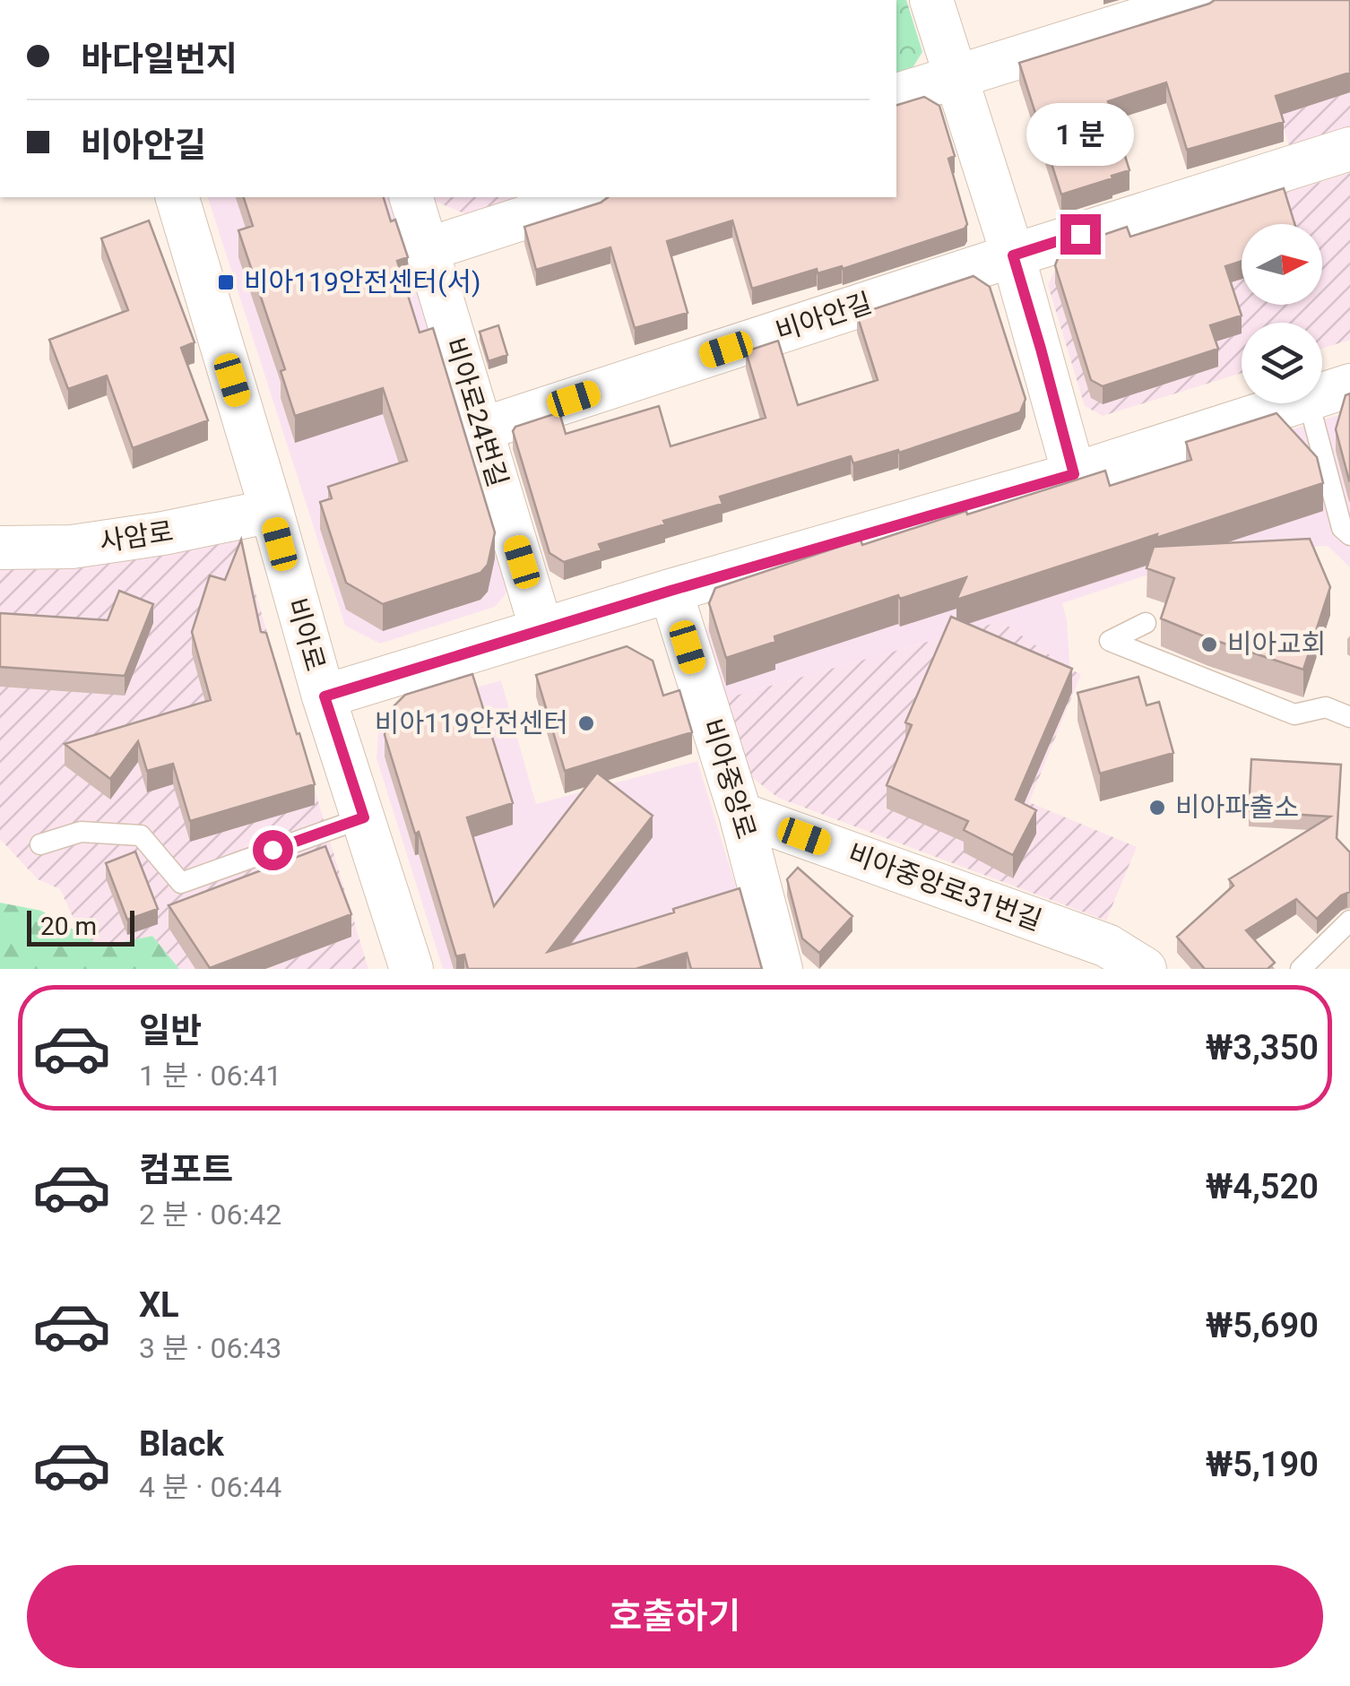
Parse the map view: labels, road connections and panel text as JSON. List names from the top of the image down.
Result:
{
  "streets": {
    "street": [
      "비아안길",
      "비아로24번길",
      "사암로",
      "비아로",
      "비아중앙로",
      "비아중앙로31번길"
    ]
  },
  "crossings": [
    ["비아안길", "비아로24번길"],
    ["사암로", "비아로"],
    ["비아중앙로", "비아중앙로31번길"]
  ],
  "places": {
    "transit": ["비아119안전센터(서)"],
    "other": ["비아교회", "비아119안전센터", "비아파출소"]
  },
  "scale_bar": "20 m",
  "north": "right",
  "page": {
    "banner": ["바다일번지", "비아안길"],
    "bubble": "1 분",
    "scale": "20 m",
    "list": [
      {
        "name": "일반",
        "note": "1 분 · 06:41",
        "value": "₩3,350"
      },
      {
        "name": "컴포트",
        "note": "2 분 · 06:42",
        "value": "₩4,520"
      },
      {
        "name": "XL",
        "note": "3 분 · 06:43",
        "value": "₩5,690"
      },
      {
        "name": "Black",
        "note": "4 분 · 06:44",
        "value": "₩5,190"
      }
    ],
    "buttons": "호출하기"
  }
}
